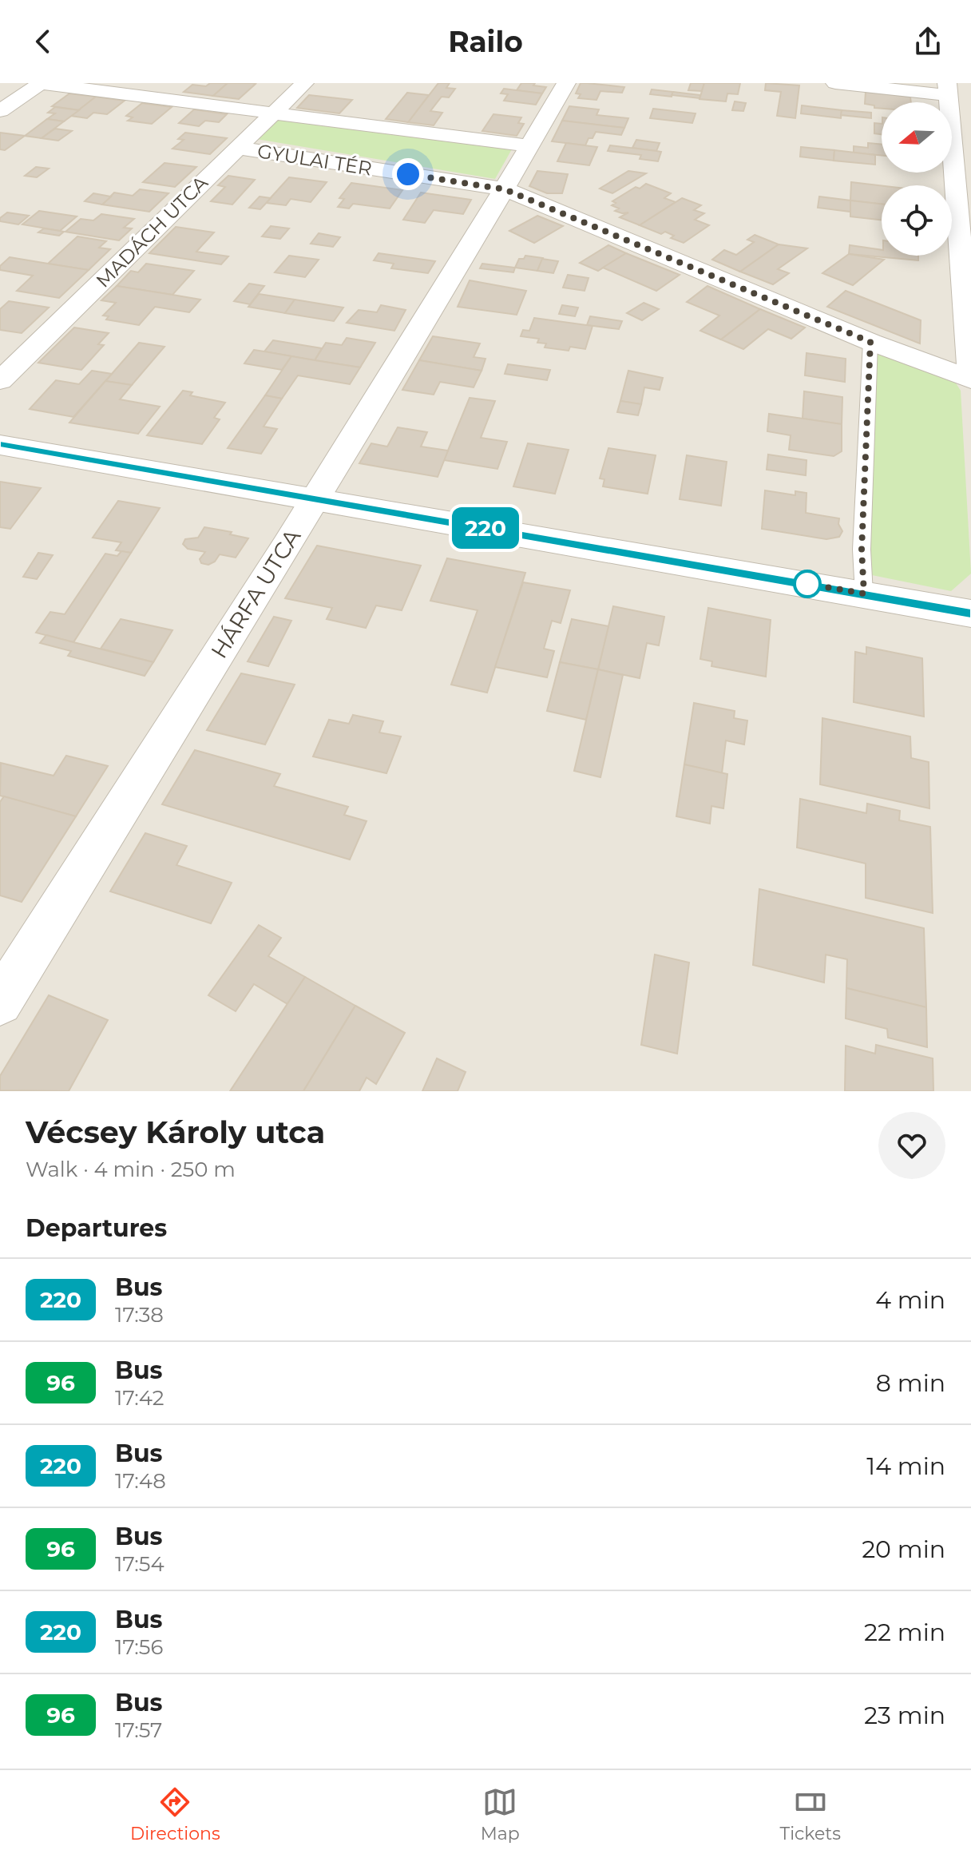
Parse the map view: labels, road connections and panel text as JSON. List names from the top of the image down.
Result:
{
  "streets": {
    "street": ["GYULAI TÉR", "MADÁCH UTCA", "HÁRFA UTCA"]
  },
  "crossings": [
    ["GYULAI TÉR", "MADÁCH UTCA"],
    ["GYULAI TÉR", "HÁRFA UTCA"]
  ],
  "lines": ["bus line 220"],
  "north": "left",
  "page": {
    "header": "Railo",
    "on_map": "220",
    "heading": [
      ["Vécsey Károly utca", "Walk · 4 min · 250 m"],
      "Departures"
    ],
    "list": [
      {
        "mark": "220",
        "name": "Bus",
        "note": "17:38",
        "value": "4 min"
      },
      {
        "mark": "96",
        "name": "Bus",
        "note": "17:42",
        "value": "8 min"
      },
      {
        "mark": "220",
        "name": "Bus",
        "note": "17:48",
        "value": "14 min"
      },
      {
        "mark": "96",
        "name": "Bus",
        "note": "17:54",
        "value": "20 min"
      },
      {
        "mark": "220",
        "name": "Bus",
        "note": "17:56",
        "value": "22 min"
      },
      {
        "mark": "96",
        "name": "Bus",
        "note": "17:57",
        "value": "23 min"
      }
    ],
    "tabs": ["Directions", "Map", "Tickets"]
  }
}
